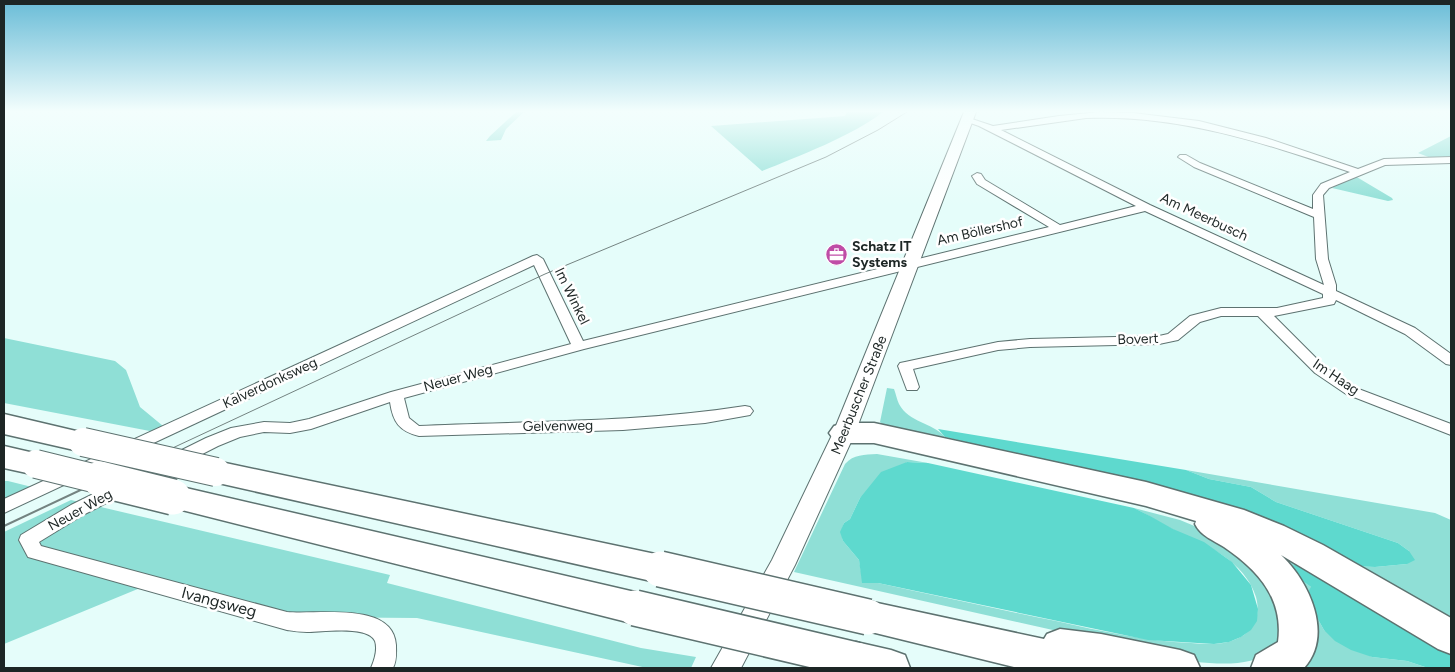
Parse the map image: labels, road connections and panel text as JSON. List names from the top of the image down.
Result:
{
  "streets": {
    "main road": ["Meerbuscher Straße"],
    "street": [
      "Am Meerbusch",
      "Am Böllershof",
      "Im Winkel",
      "Bovert",
      "Im Haag",
      "Neuer Weg",
      "Kalverdonksweg",
      "Gelvenweg",
      "Ivangsweg"
    ]
  },
  "crossings": [
    ["Am Meerbusch", "Am Böllershof"],
    ["Am Meerbusch", "Bovert"],
    ["Am Böllershof", "Neuer Weg"],
    ["Am Böllershof", "Meerbuscher Straße"],
    ["Im Winkel", "Neuer Weg"],
    ["Im Winkel", "Kalverdonksweg"],
    ["Bovert", "Im Haag"],
    ["Neuer Weg", "Meerbuscher Straße"],
    ["Neuer Weg", "Gelvenweg"],
    ["Neuer Weg", "Ivangsweg"]
  ],
  "places": {
    "office": ["Schatz IT Systems"]
  }
}
